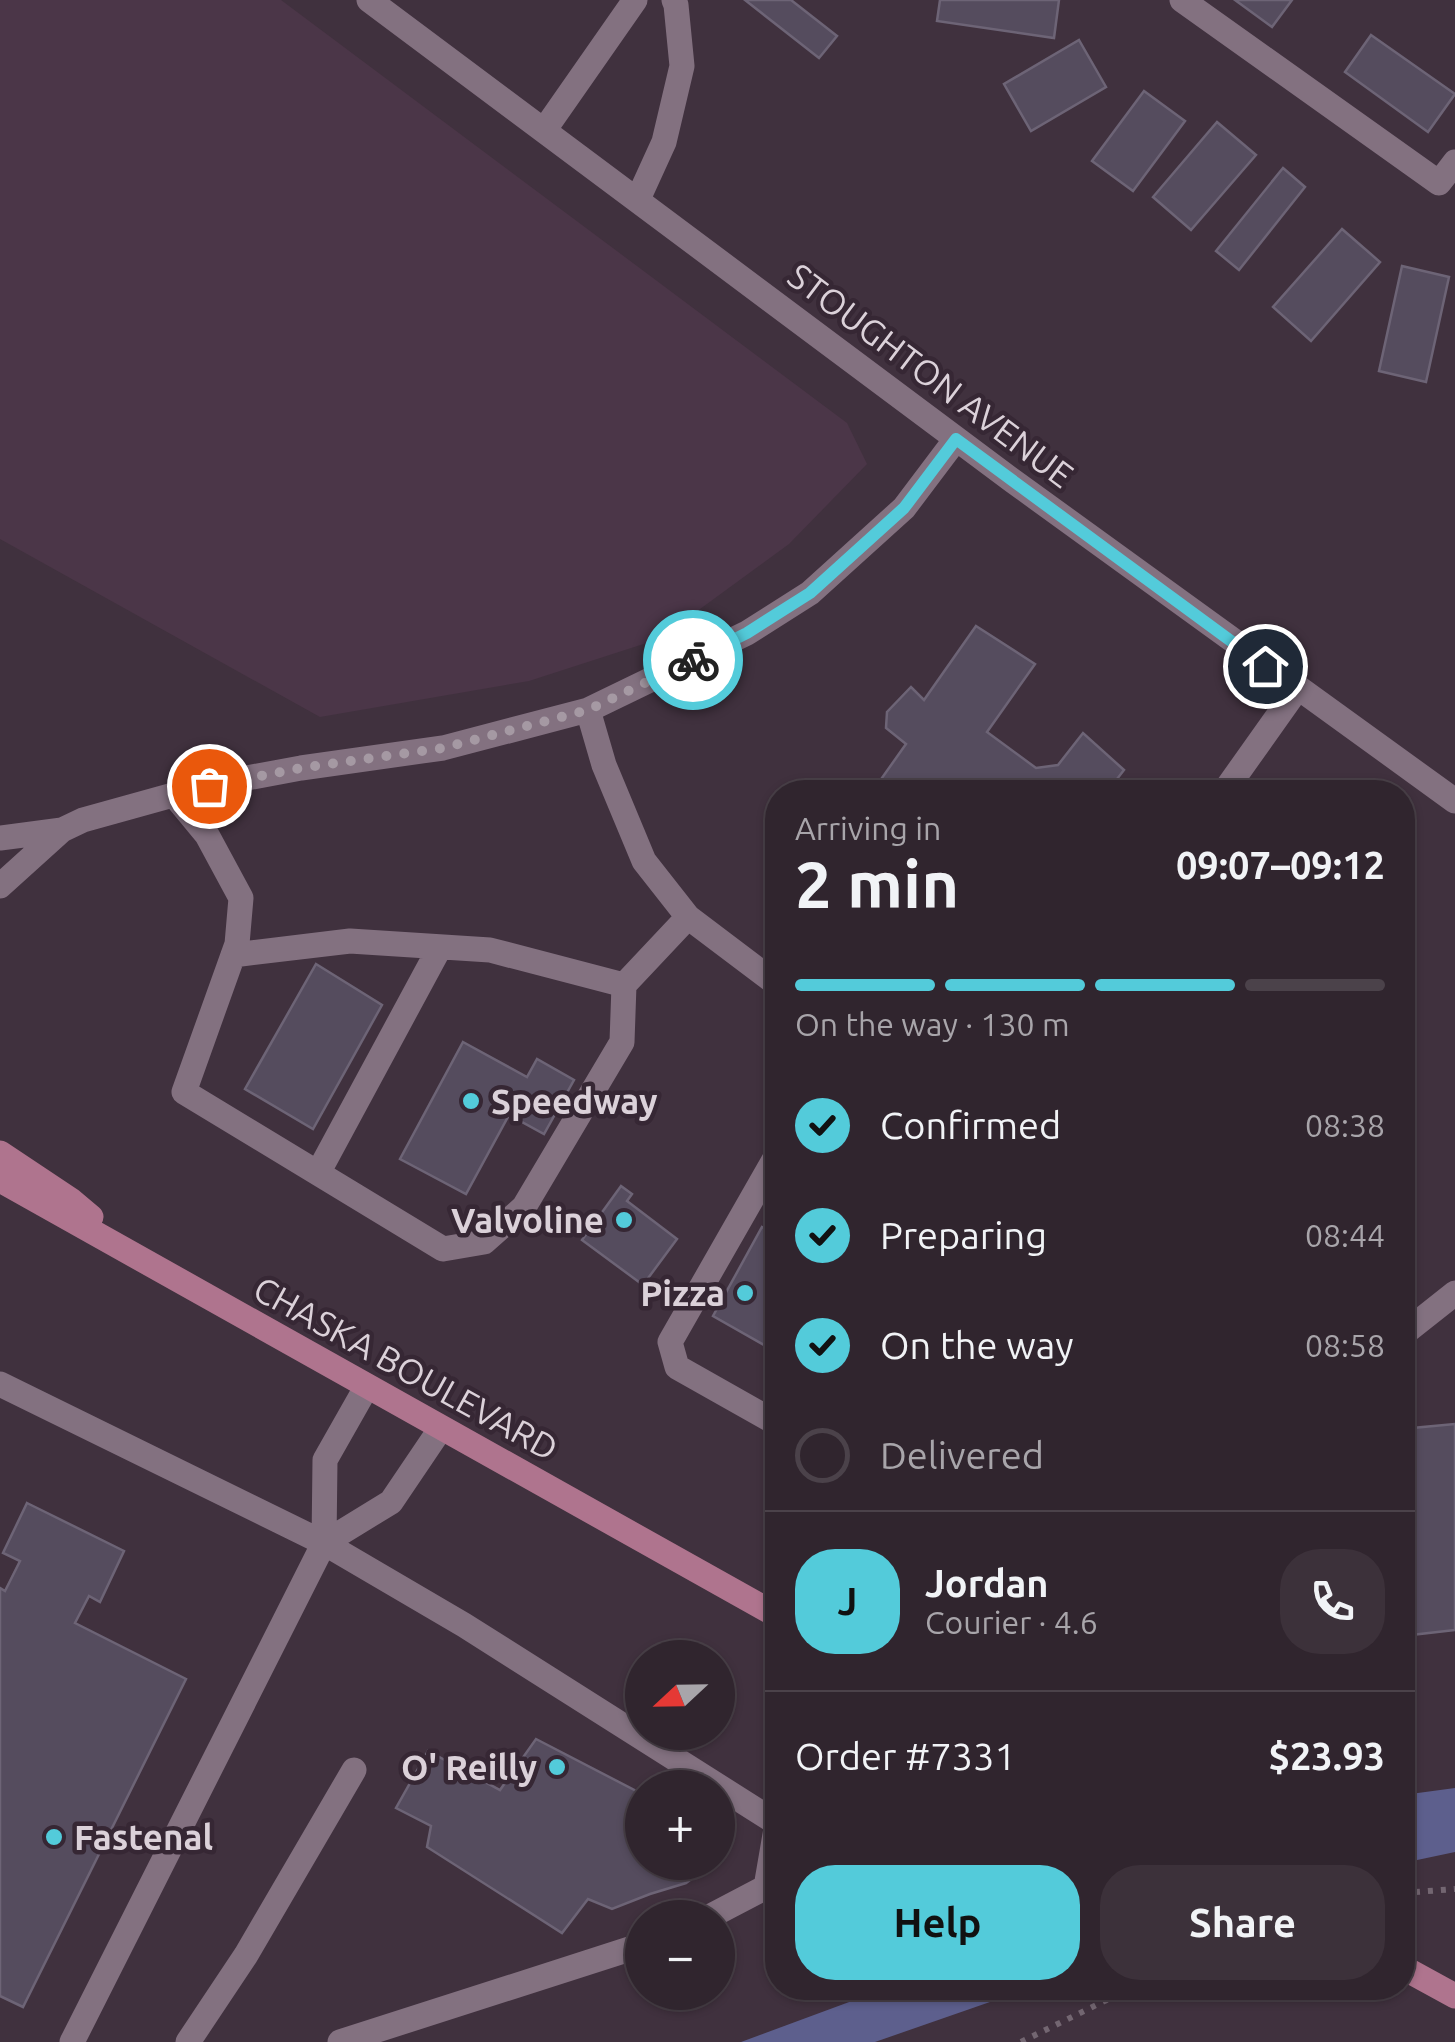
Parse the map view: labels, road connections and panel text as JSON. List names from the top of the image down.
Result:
{
  "streets": {
    "main road": ["CHASKA BOULEVARD"],
    "street": ["STOUGHTON AVENUE"]
  },
  "places": [
    "Speedway",
    "Valvoline",
    "Pizza",
    "O' Reilly",
    "Fastenal"
  ],
  "north": "left",
  "page": {
    "heading": ["2 min", "Arriving in", "09:07–09:12"],
    "panel": [
      "Jordan",
      "Courier · 4.6",
      "Order #7331",
      "$23.93"
    ],
    "bar": "On the way · 130 m",
    "list": [
      ["Confirmed", "08:38"],
      ["Preparing", "08:44"],
      ["On the way", "08:58"],
      "Delivered"
    ],
    "round": "J",
    "map_buttons": ["+", "−"],
    "buttons": ["Help", "Share"]
  }
}
